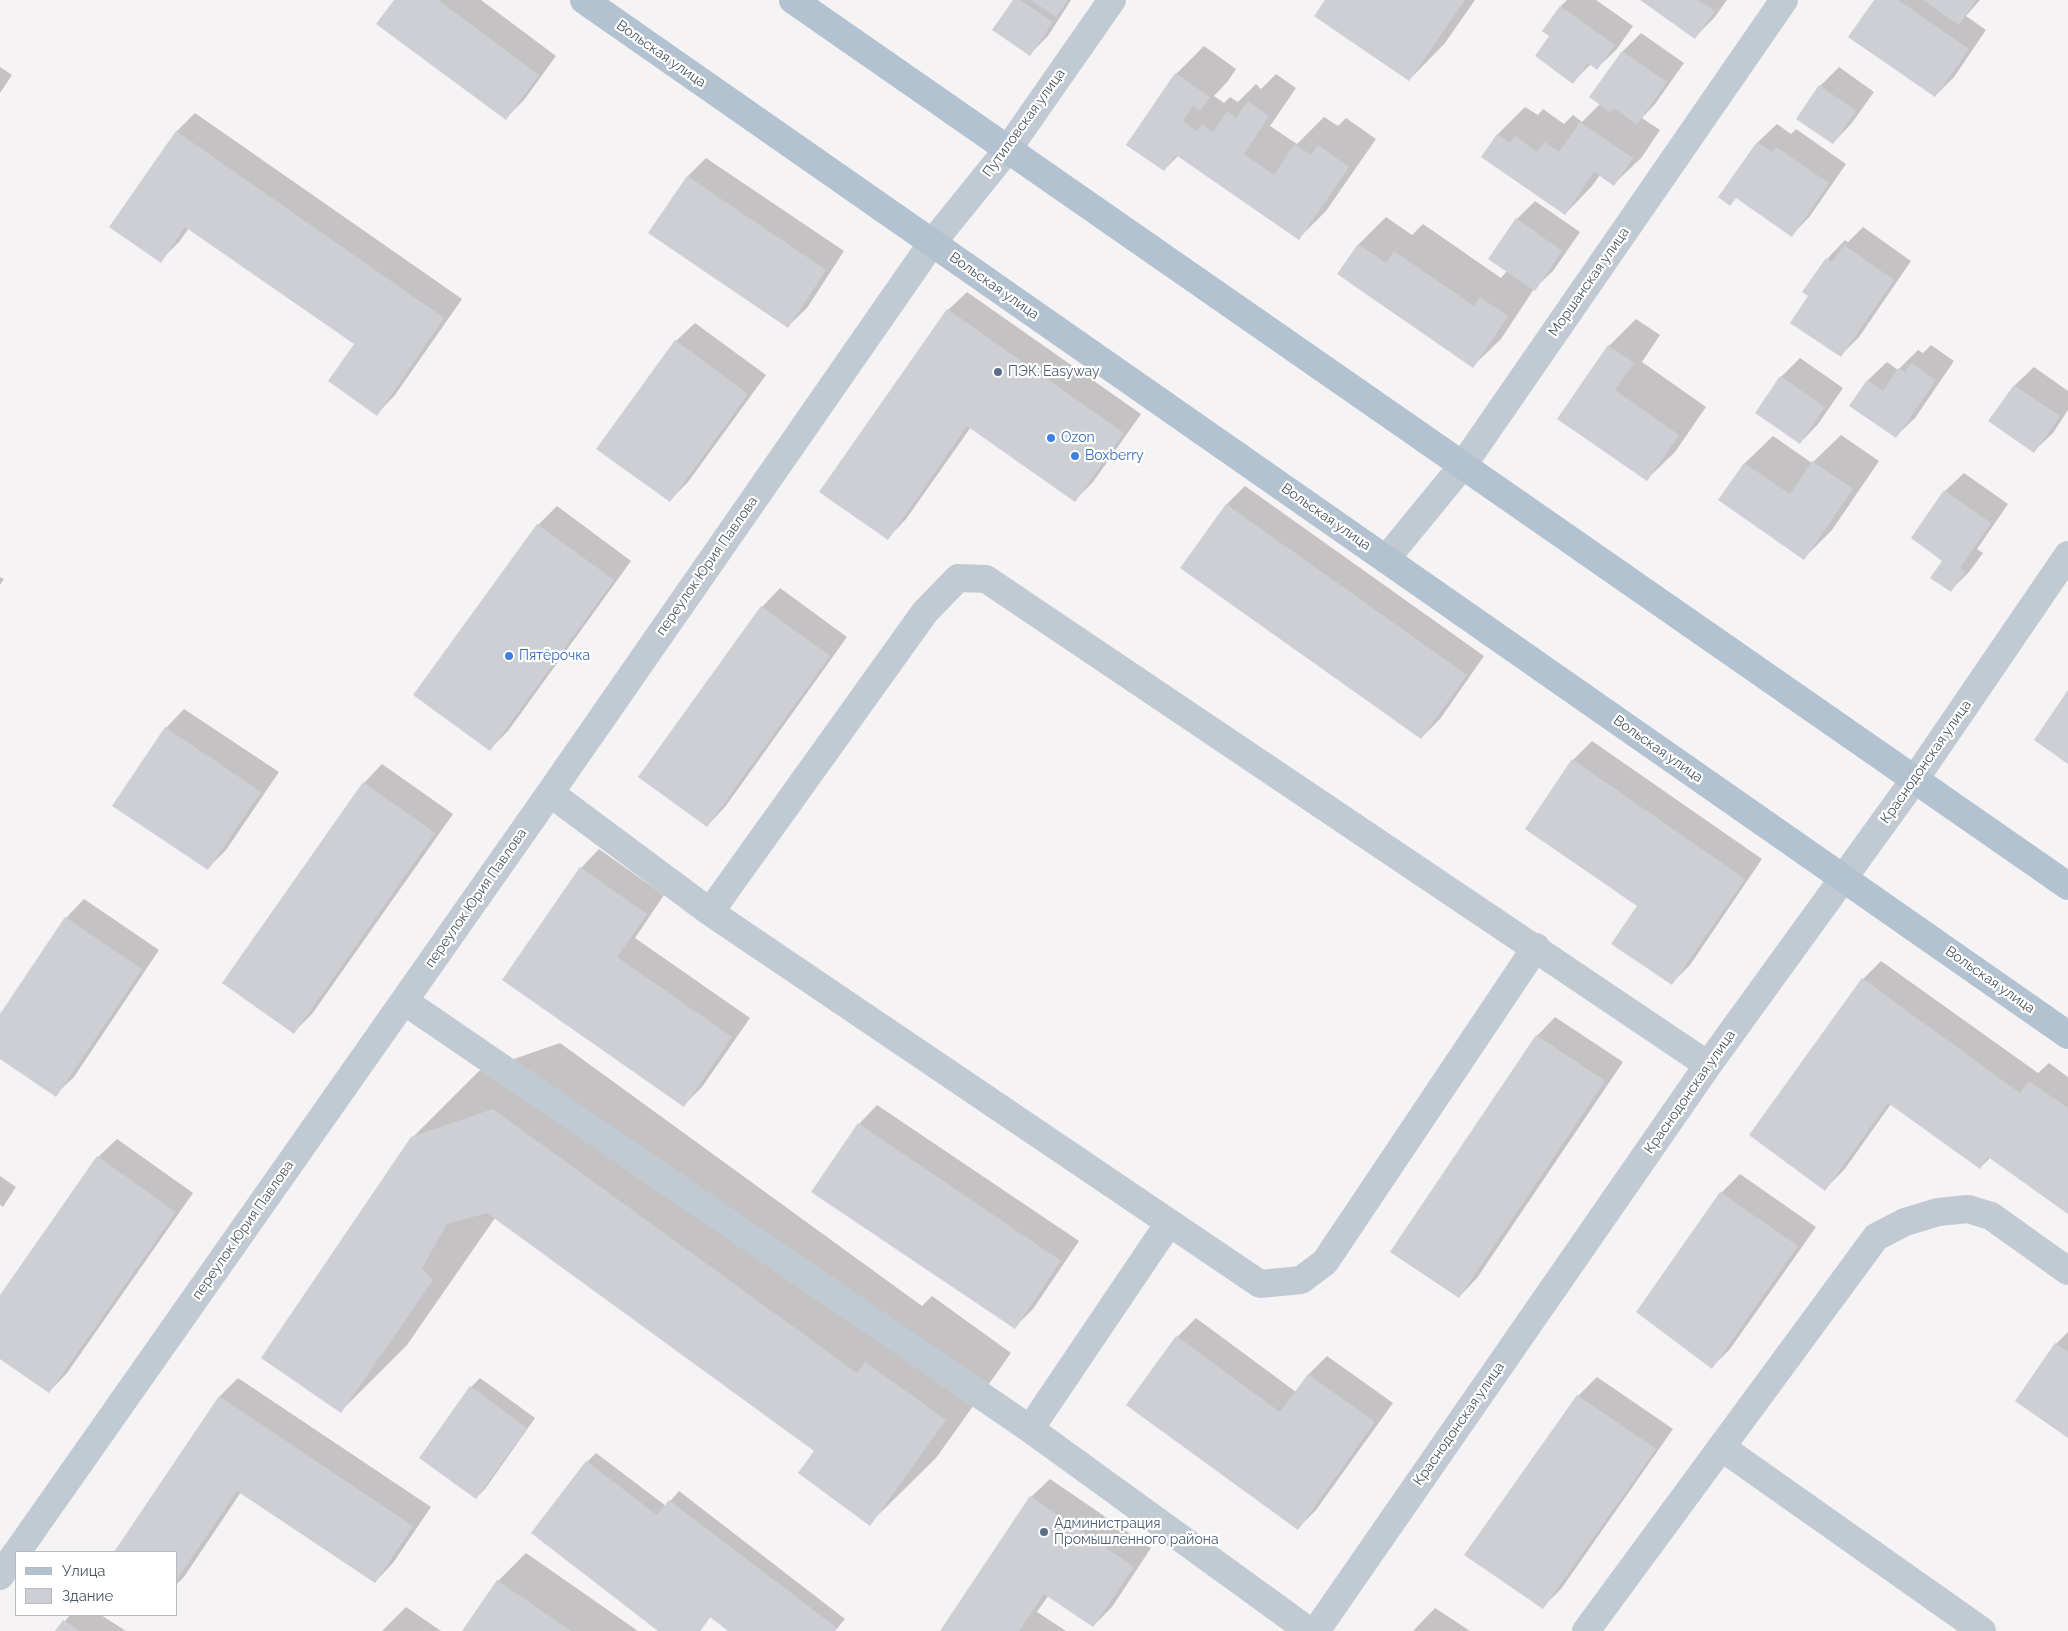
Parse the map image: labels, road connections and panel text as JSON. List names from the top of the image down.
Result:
{
  "streets": {
    "main road": ["Вольская улица"],
    "street": [
      "Путиловская улица",
      "Моршанская улица",
      "переулок Юрия Павлова",
      "Краснодонская улица"
    ]
  },
  "crossings": [
    ["Вольская улица", "Путиловская улица"],
    ["Вольская улица", "Моршанская улица"],
    ["Вольская улица", "переулок Юрия Павлова"],
    ["Вольская улица", "Краснодонская улица"],
    ["Путиловская улица", "переулок Юрия Павлова"]
  ],
  "places": [
    "ПЭК: Easyway",
    "Ozon",
    "Boxberry",
    "Пятёрочка",
    "Администрация Промышленного района"
  ],
  "legend": ["Улица", "Здание"]
}
